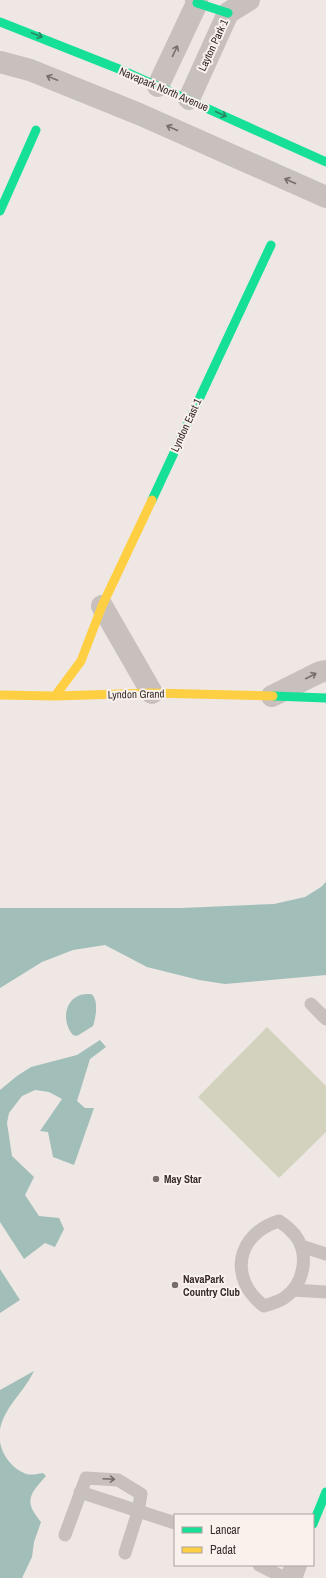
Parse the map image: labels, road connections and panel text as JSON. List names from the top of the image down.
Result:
{
  "streets": {
    "street": [
      "Layton Park 1",
      "Navapark North Avenue",
      "Lyndon East 1",
      "Lyndon Grand"
    ]
  },
  "crossings": [
    ["Layton Park 1", "Navapark North Avenue"],
    ["Lyndon East 1", "Lyndon Grand"]
  ],
  "places": ["May Star", "NavaPark Country Club"],
  "legend": ["Lancar", "Padat"]
}
